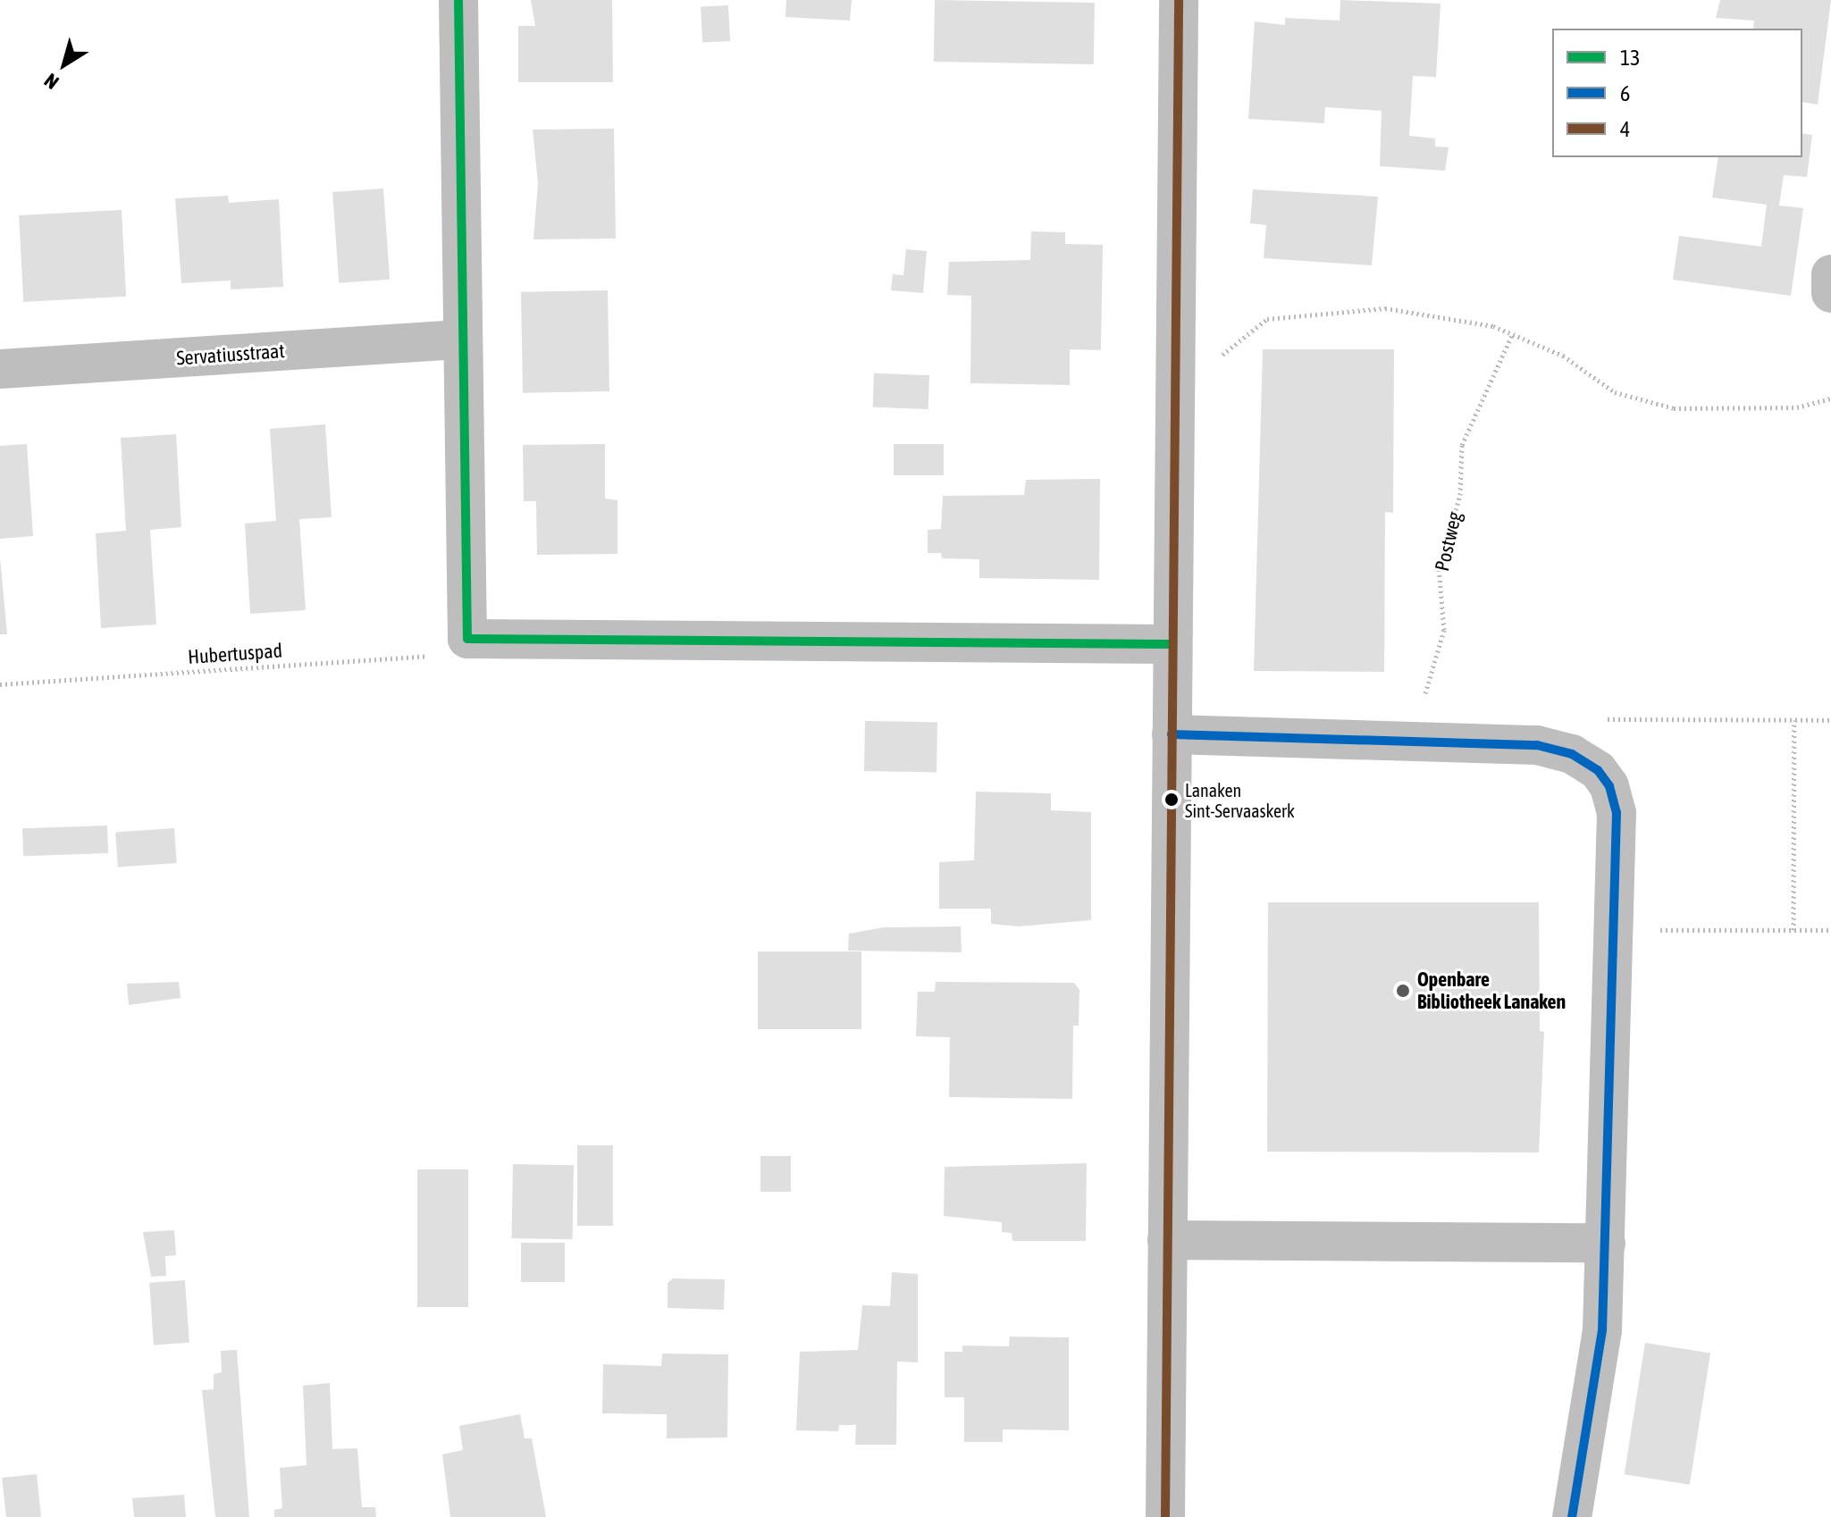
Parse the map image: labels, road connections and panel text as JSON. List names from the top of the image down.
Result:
{
  "streets": {
    "street": ["Servatiusstraat"],
    "path": ["Postweg", "Hubertuspad"]
  },
  "places": ["Lanaken Sint-Servaaskerk", "Openbare Bibliotheek Lanaken"],
  "lines": ["transit line 13", "transit line 4", "transit line 6"],
  "legend": ["13", "6", "4"],
  "north": "bottom left"
}
